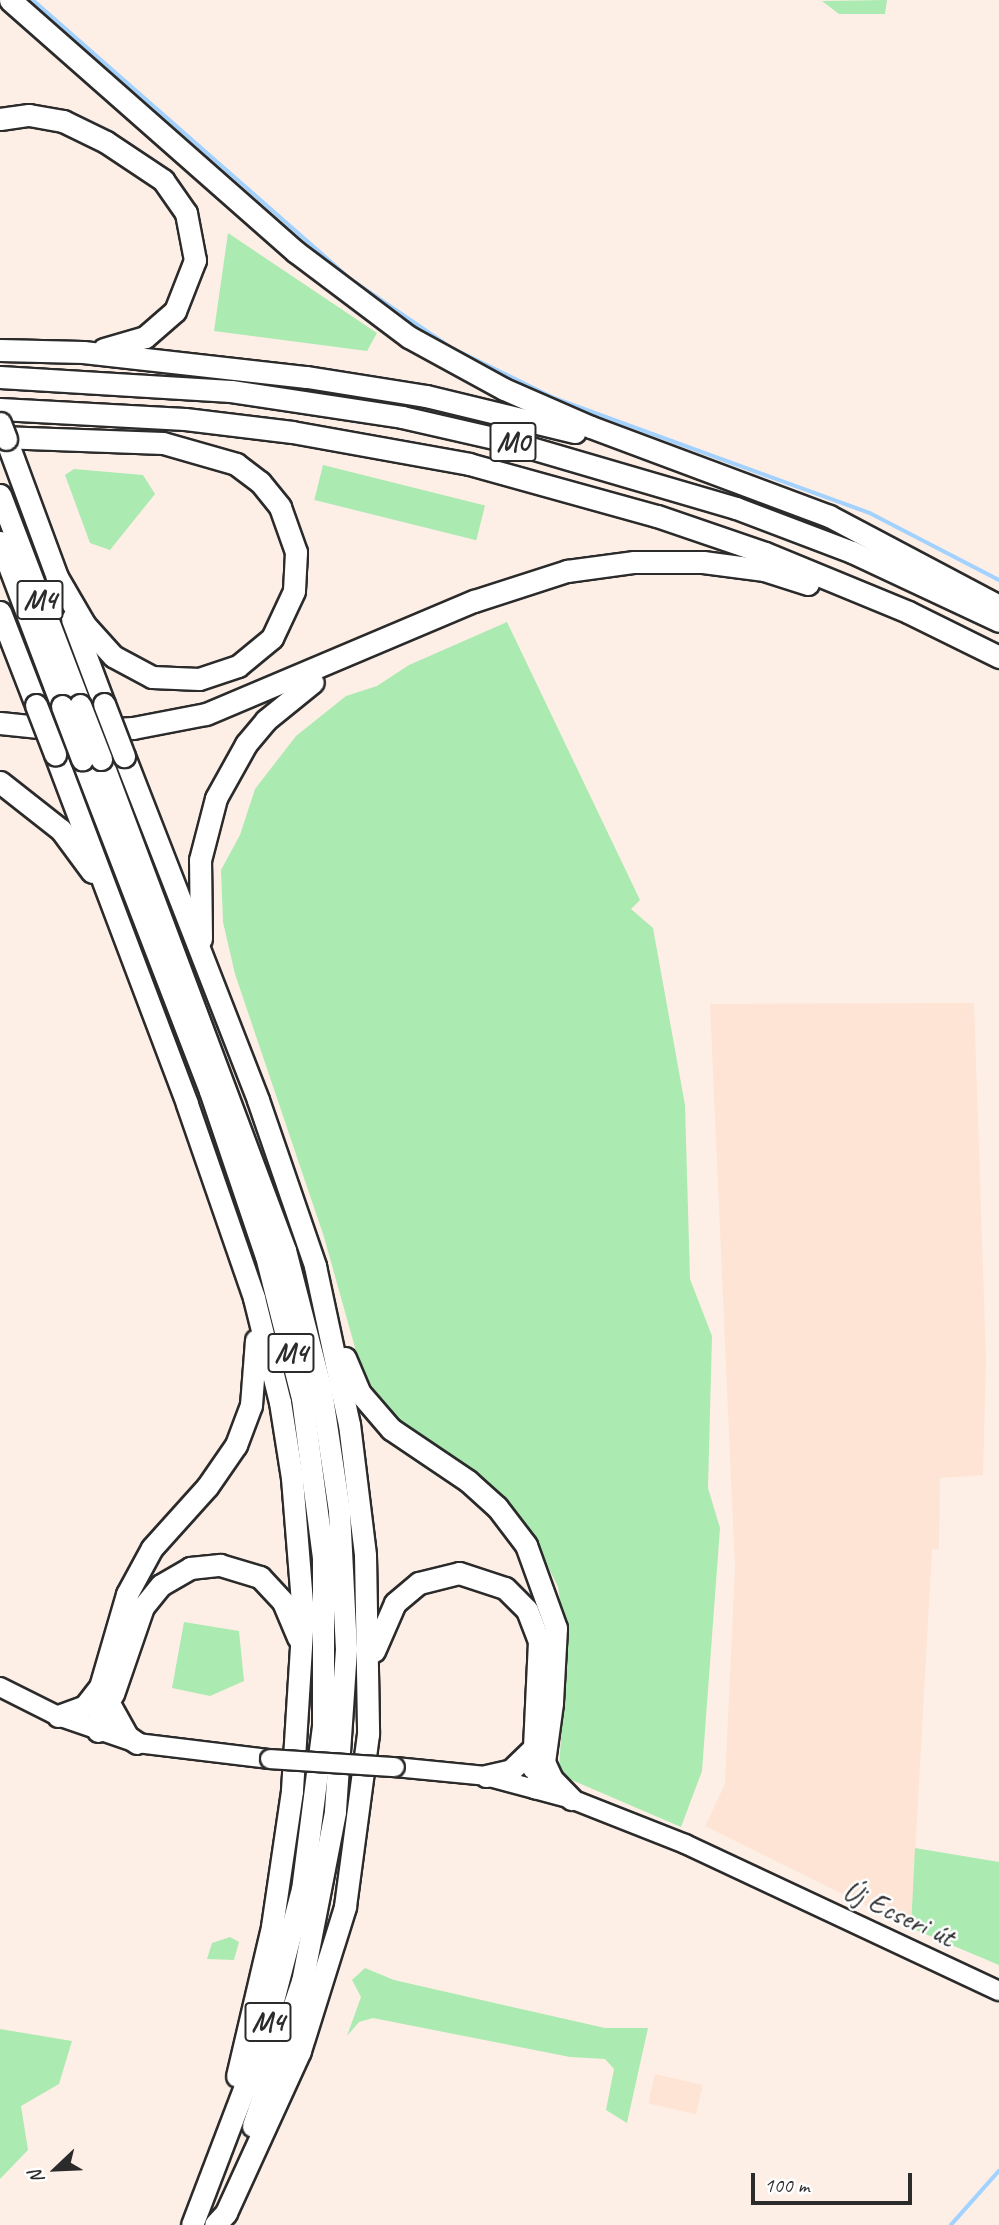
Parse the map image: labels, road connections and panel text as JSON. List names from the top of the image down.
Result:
{
  "streets": {
    "highway": ["M0", "M4"],
    "main road": ["Új Ecseri út"]
  },
  "scale_bar": "100 m",
  "north": "bottom left"
}
